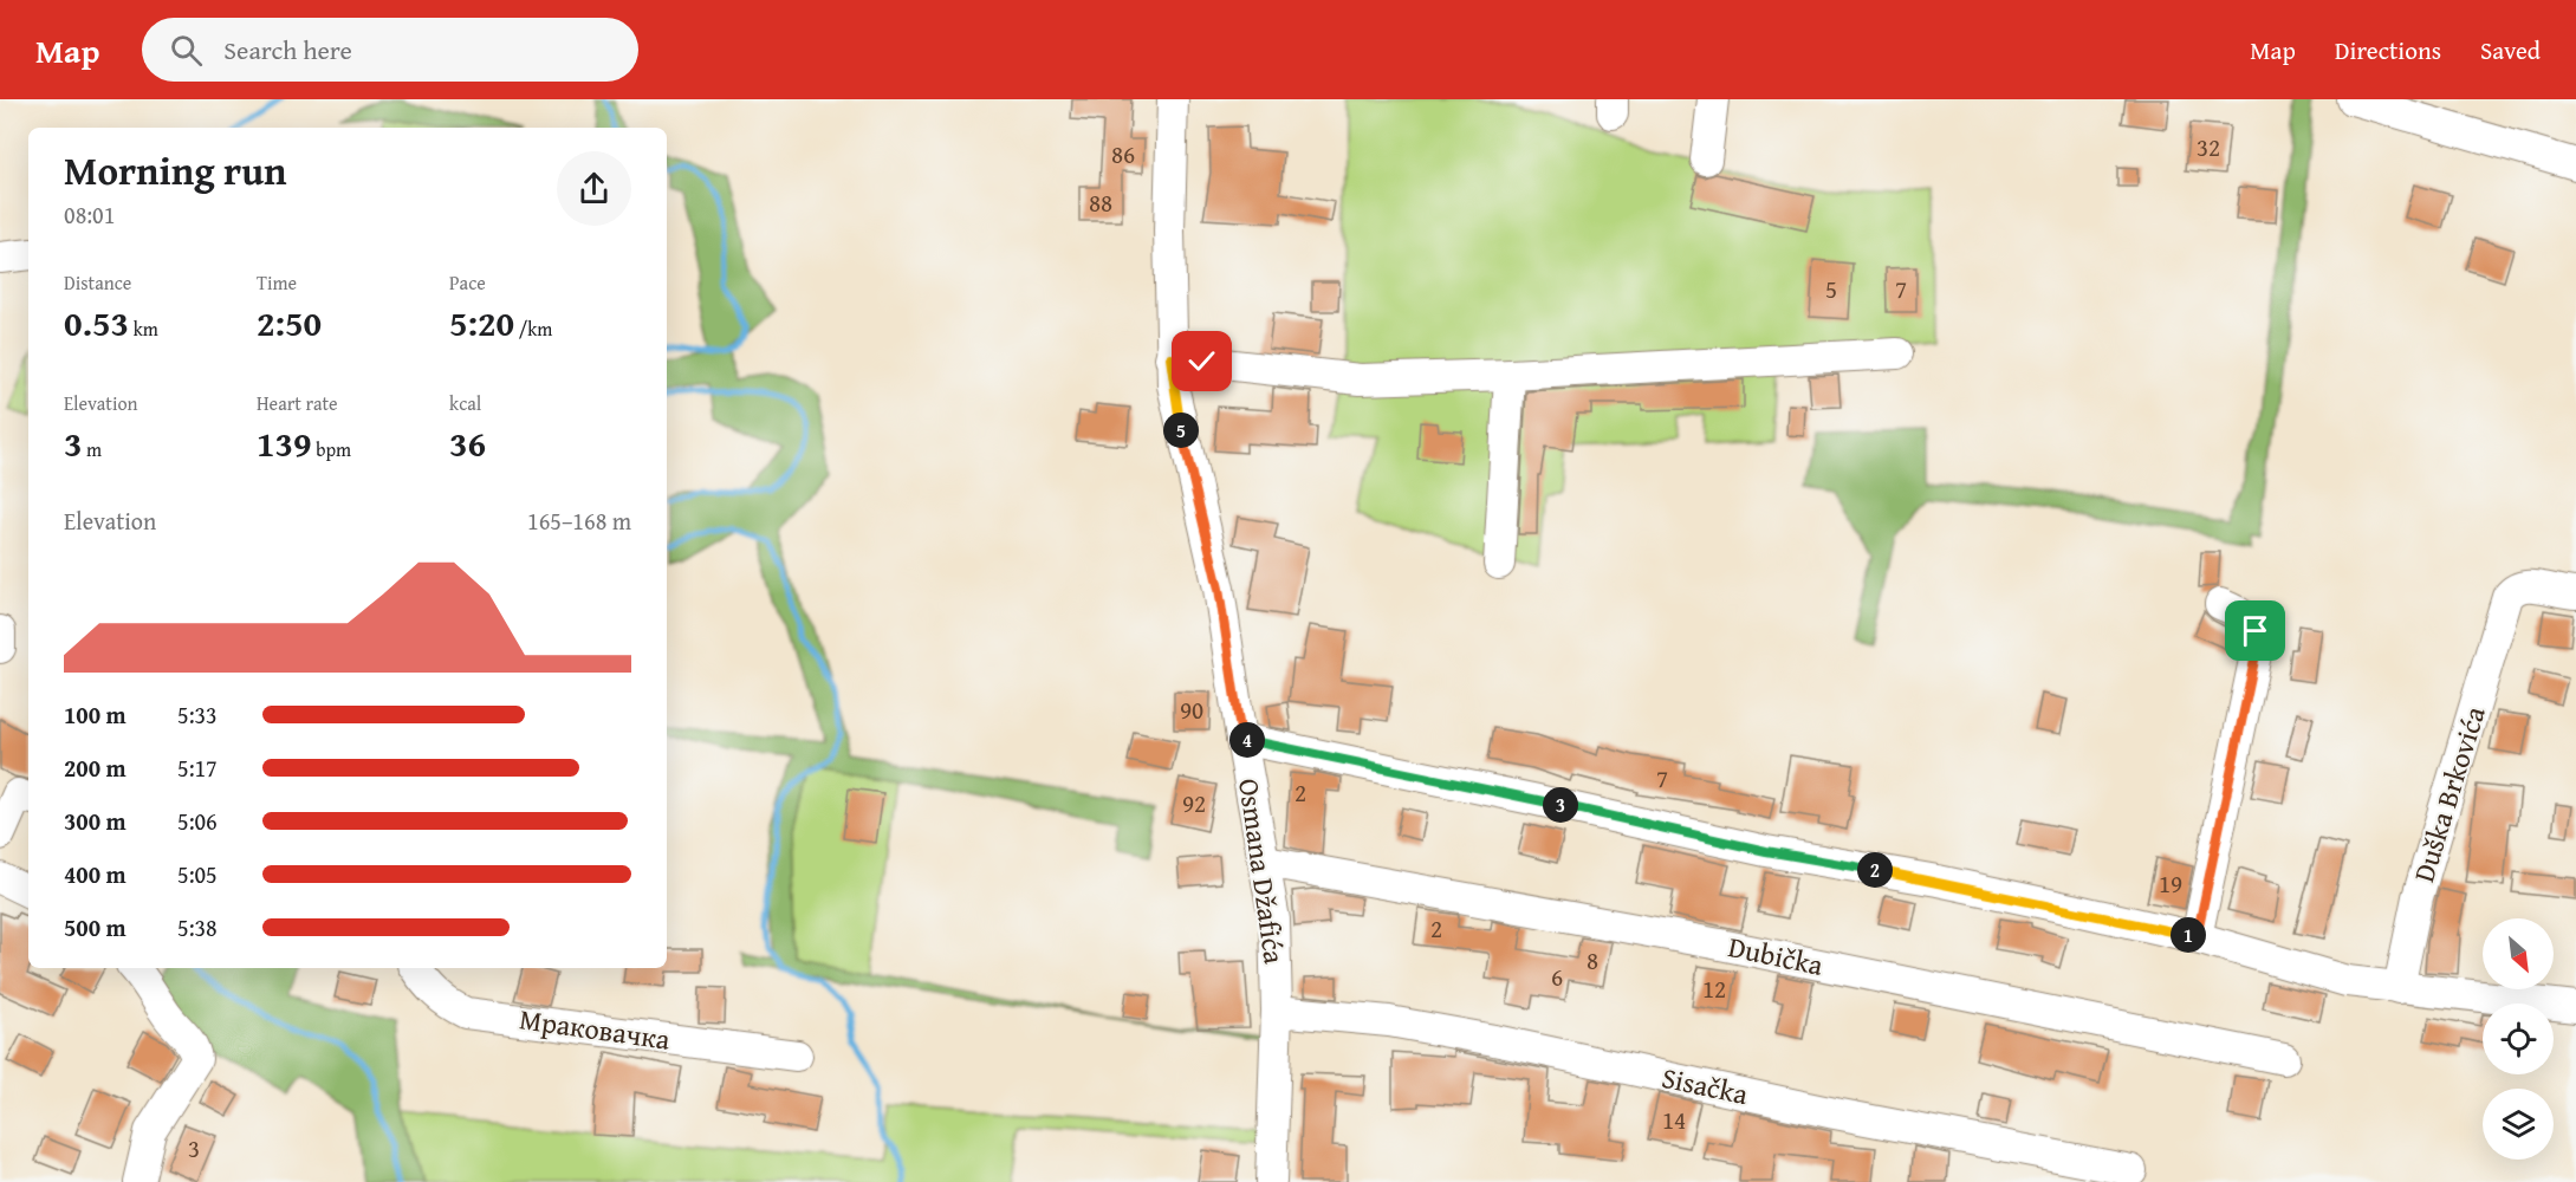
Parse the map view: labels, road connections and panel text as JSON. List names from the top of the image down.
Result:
{
  "streets": {
    "street": [
      "Duška Brkovića",
      "Osmana Džafića",
      "Dubička",
      "Мраковачка",
      "Sisačka"
    ]
  },
  "crossings": [
    ["Osmana Džafića", "Dubička"],
    ["Osmana Džafića", "Sisačka"]
  ],
  "house_numbers": [
    "32",
    "86",
    "88",
    "5",
    "7",
    "90",
    "7",
    "2",
    "92",
    "19",
    "2",
    "8",
    "6",
    "12",
    "14",
    "3"
  ],
  "north": "bottom right",
  "page": {
    "header": "Map",
    "search": "Search here",
    "nav": ["Map", "Directions", "Saved"],
    "heading": ["Morning run", "08:01"],
    "stats": [
      ["Distance", "0.53 km"],
      ["Time", "2:50"],
      ["Pace", "5:20 /km"],
      ["Elevation", "3 m"],
      ["Heart rate", "139 bpm"],
      ["kcal", "36"]
    ],
    "pins": [
      "5",
      "4",
      "3",
      "2",
      "1"
    ],
    "chart": ["Elevation", "165–168 m"],
    "list": [
      {
        "name": "100 m",
        "note": "5:33"
      },
      {
        "name": "200 m",
        "note": "5:17"
      },
      {
        "name": "300 m",
        "note": "5:06"
      },
      {
        "name": "400 m",
        "note": "5:05"
      },
      {
        "name": "500 m",
        "note": "5:38"
      }
    ]
  }
}
